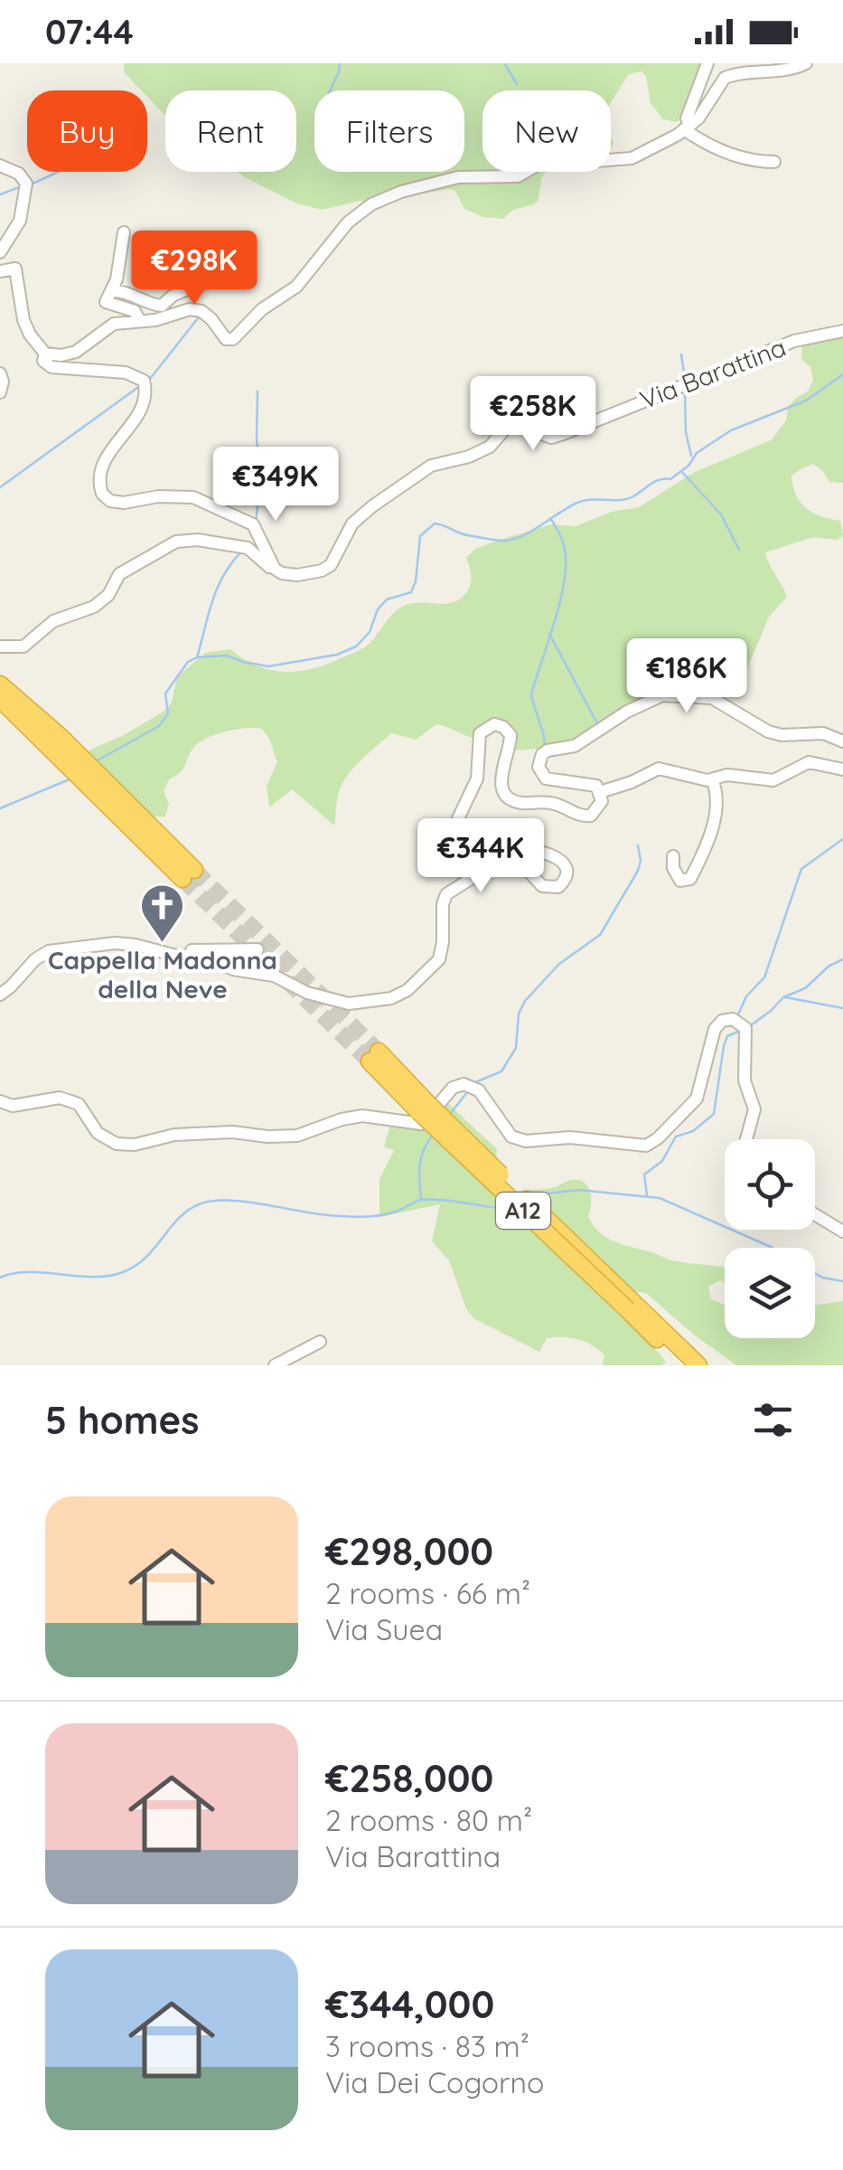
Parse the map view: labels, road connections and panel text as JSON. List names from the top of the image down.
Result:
{
  "streets": {
    "highway": ["A12"],
    "street": ["Via Barattina"]
  },
  "places": {
    "church": ["Cappella Madonna della Neve"]
  },
  "page": {
    "status": "07:44",
    "chip": [
      "Buy",
      "Rent",
      "Filters",
      "New"
    ],
    "price": [
      "€298K",
      "€258K",
      "€349K",
      "€186K",
      "€344K"
    ],
    "heading": "5 homes",
    "list": [
      {
        "name": "€298,000",
        "note": "2 rooms · 66 m² · Via Suea"
      },
      {
        "name": "€258,000",
        "note": "2 rooms · 80 m² · Via Barattina"
      },
      {
        "name": "€344,000",
        "note": "3 rooms · 83 m² · Via Dei Cogorno"
      }
    ]
  }
}
